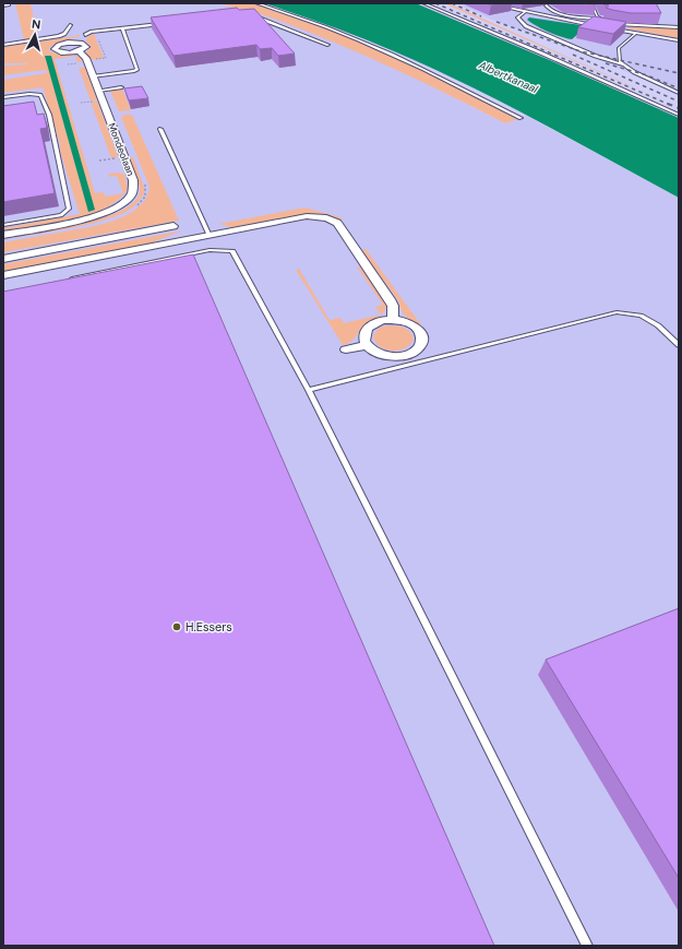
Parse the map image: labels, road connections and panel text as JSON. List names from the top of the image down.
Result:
{
  "streets": {
    "street": ["Mondeolaan"]
  },
  "water": ["Albertkanaal"],
  "places": ["H.Essers"],
  "north": "top"
}
